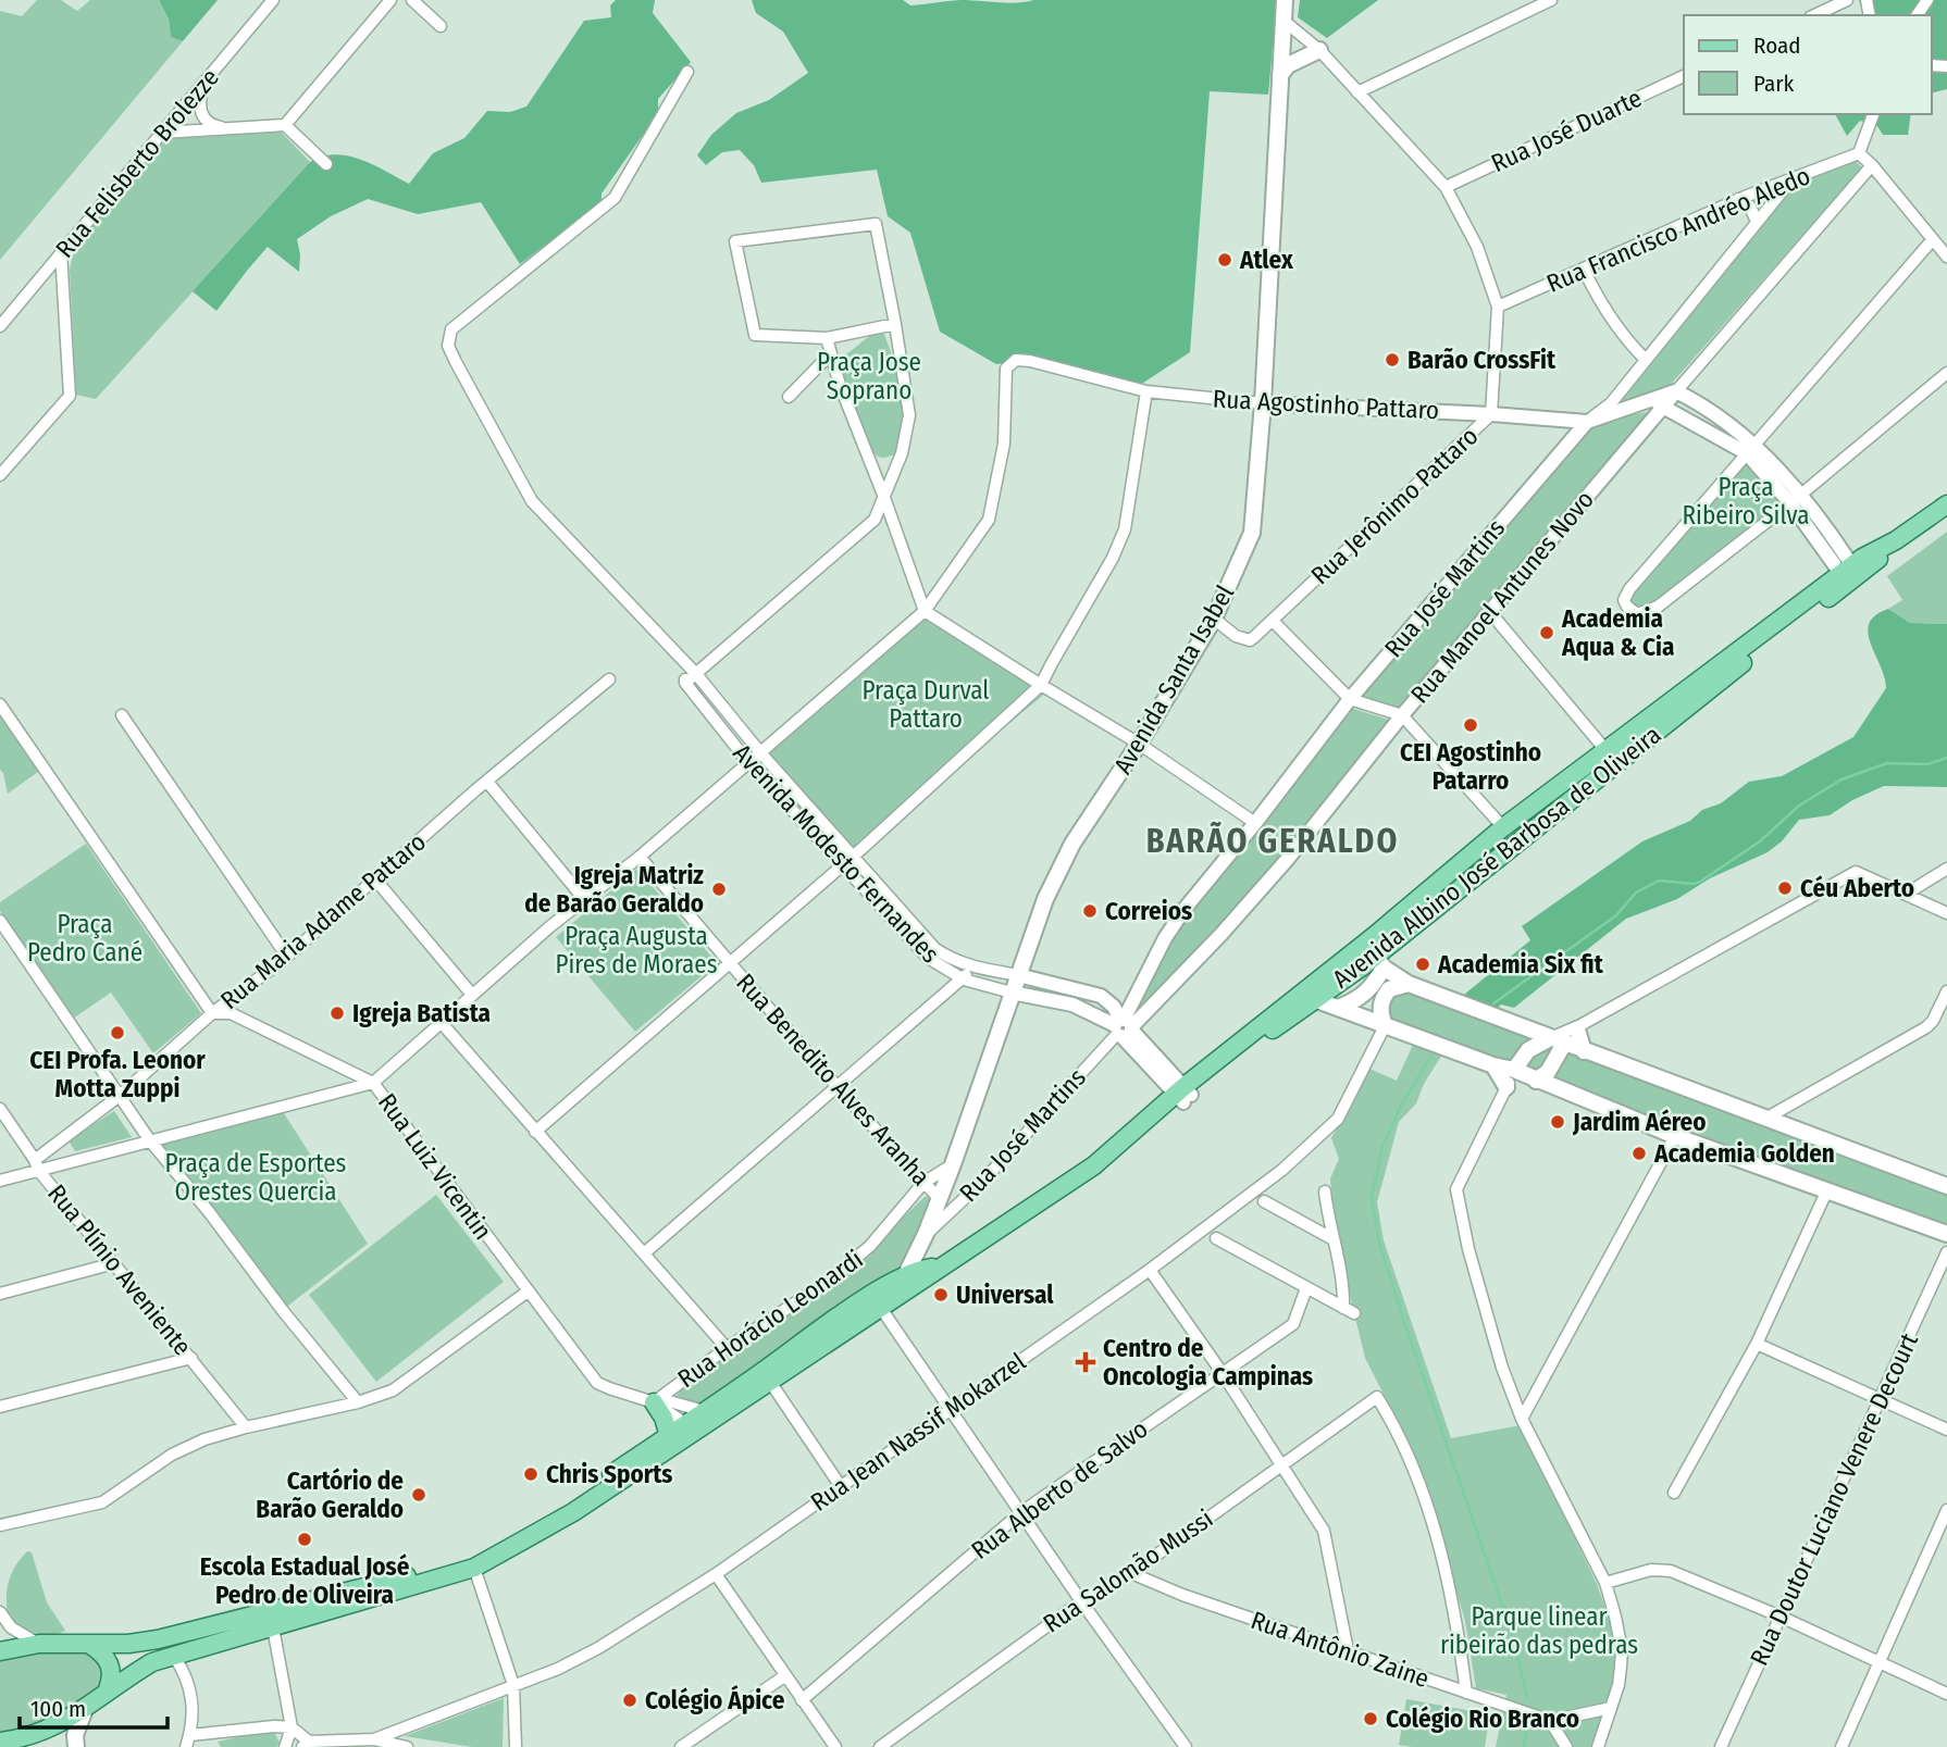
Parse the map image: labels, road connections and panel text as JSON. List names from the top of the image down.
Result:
{
  "streets": {
    "main road": ["Avenida Santa Isabel", "Avenida Albino José Barbosa de Oliveira"],
    "street": [
      "Rua José Duarte",
      "Rua Felisberto Brolezze",
      "Rua Francisco Andréo Aledo",
      "Rua Agostinho Pattaro",
      "Rua Jerônimo Pattaro",
      "Rua José Martins",
      "Rua Manoel Antunes Novo",
      "Avenida Modesto Fernandes",
      "Rua Maria Adame Pattaro",
      "Rua Benedito Alves Aranha",
      "Rua Luiz Vicentin",
      "Rua Plínio Aveniente",
      "Rua Horácio Leonardi",
      "Rua Jean Nassif Mokarzel",
      "Rua Alberto de Salvo",
      "Rua Doutor Luciano Venere Decourt",
      "Rua Salomão Mussi",
      "Rua Antônio Zaine"
    ]
  },
  "crossings": [
    ["Rua José Duarte", "Rua Jerônimo Pattaro"],
    ["Rua Francisco Andréo Aledo", "Rua Jerônimo Pattaro"],
    ["Rua Francisco Andréo Aledo", "Rua José Martins"],
    ["Rua Agostinho Pattaro", "Rua Jerônimo Pattaro"],
    ["Rua Agostinho Pattaro", "Rua José Martins"],
    ["Rua Agostinho Pattaro", "Rua Manoel Antunes Novo"],
    ["Rua Agostinho Pattaro", "Avenida Santa Isabel"],
    ["Rua Jerônimo Pattaro", "Avenida Santa Isabel"],
    ["Rua José Martins", "Rua Manoel Antunes Novo"],
    ["Rua José Martins", "Avenida Santa Isabel"],
    ["Rua José Martins", "Avenida Modesto Fernandes"],
    ["Rua Manoel Antunes Novo", "Avenida Modesto Fernandes"],
    ["Avenida Santa Isabel", "Avenida Modesto Fernandes"],
    ["Avenida Santa Isabel", "Avenida Albino José Barbosa de Oliveira"],
    ["Avenida Santa Isabel", "Rua Benedito Alves Aranha"],
    ["Avenida Santa Isabel", "Rua Horácio Leonardi"],
    ["Avenida Modesto Fernandes", "Avenida Albino José Barbosa de Oliveira"],
    ["Avenida Albino José Barbosa de Oliveira", "Rua Luiz Vicentin"],
    ["Avenida Albino José Barbosa de Oliveira", "Rua Horácio Leonardi"],
    ["Rua Maria Adame Pattaro", "Rua Luiz Vicentin"],
    ["Rua Maria Adame Pattaro", "Rua Plínio Aveniente"],
    ["Rua Benedito Alves Aranha", "Rua Horácio Leonardi"],
    ["Rua Luiz Vicentin", "Rua Horácio Leonardi"],
    ["Rua Salomão Mussi", "Rua Antônio Zaine"]
  ],
  "districts": ["BARÃO GERALDO"],
  "parks": [
    "Praça Jose Soprano",
    "Praça Ribeiro Silva",
    "Praça Durval Pattaro",
    "Praça Pedro Cané",
    "Praça Augusta Pires de Moraes",
    "Praça de Esportes Orestes Quercia",
    "Parque linear ribeirão das pedras"
  ],
  "places": {
    "other": [
      "Atlex",
      "Barão CrossFit",
      "Academia Aqua & Cia",
      "CEI Agostinho Patarro",
      "Céu Aberto",
      "Igreja Matriz de Barão Geraldo",
      "Correios",
      "Academia Six fit",
      "Igreja Batista",
      "CEI Profa. Leonor Motta Zuppi",
      "Jardim Aéreo",
      "Academia Golden",
      "Universal",
      "Chris Sports",
      "Cartório de Barão Geraldo",
      "Escola Estadual José Pedro de Oliveira",
      "Colégio Ápice",
      "Colégio Rio Branco"
    ],
    "health": ["Centro de Oncologia Campinas"]
  },
  "legend": ["Road", "Park"],
  "scale_bar": "100 m"
}
